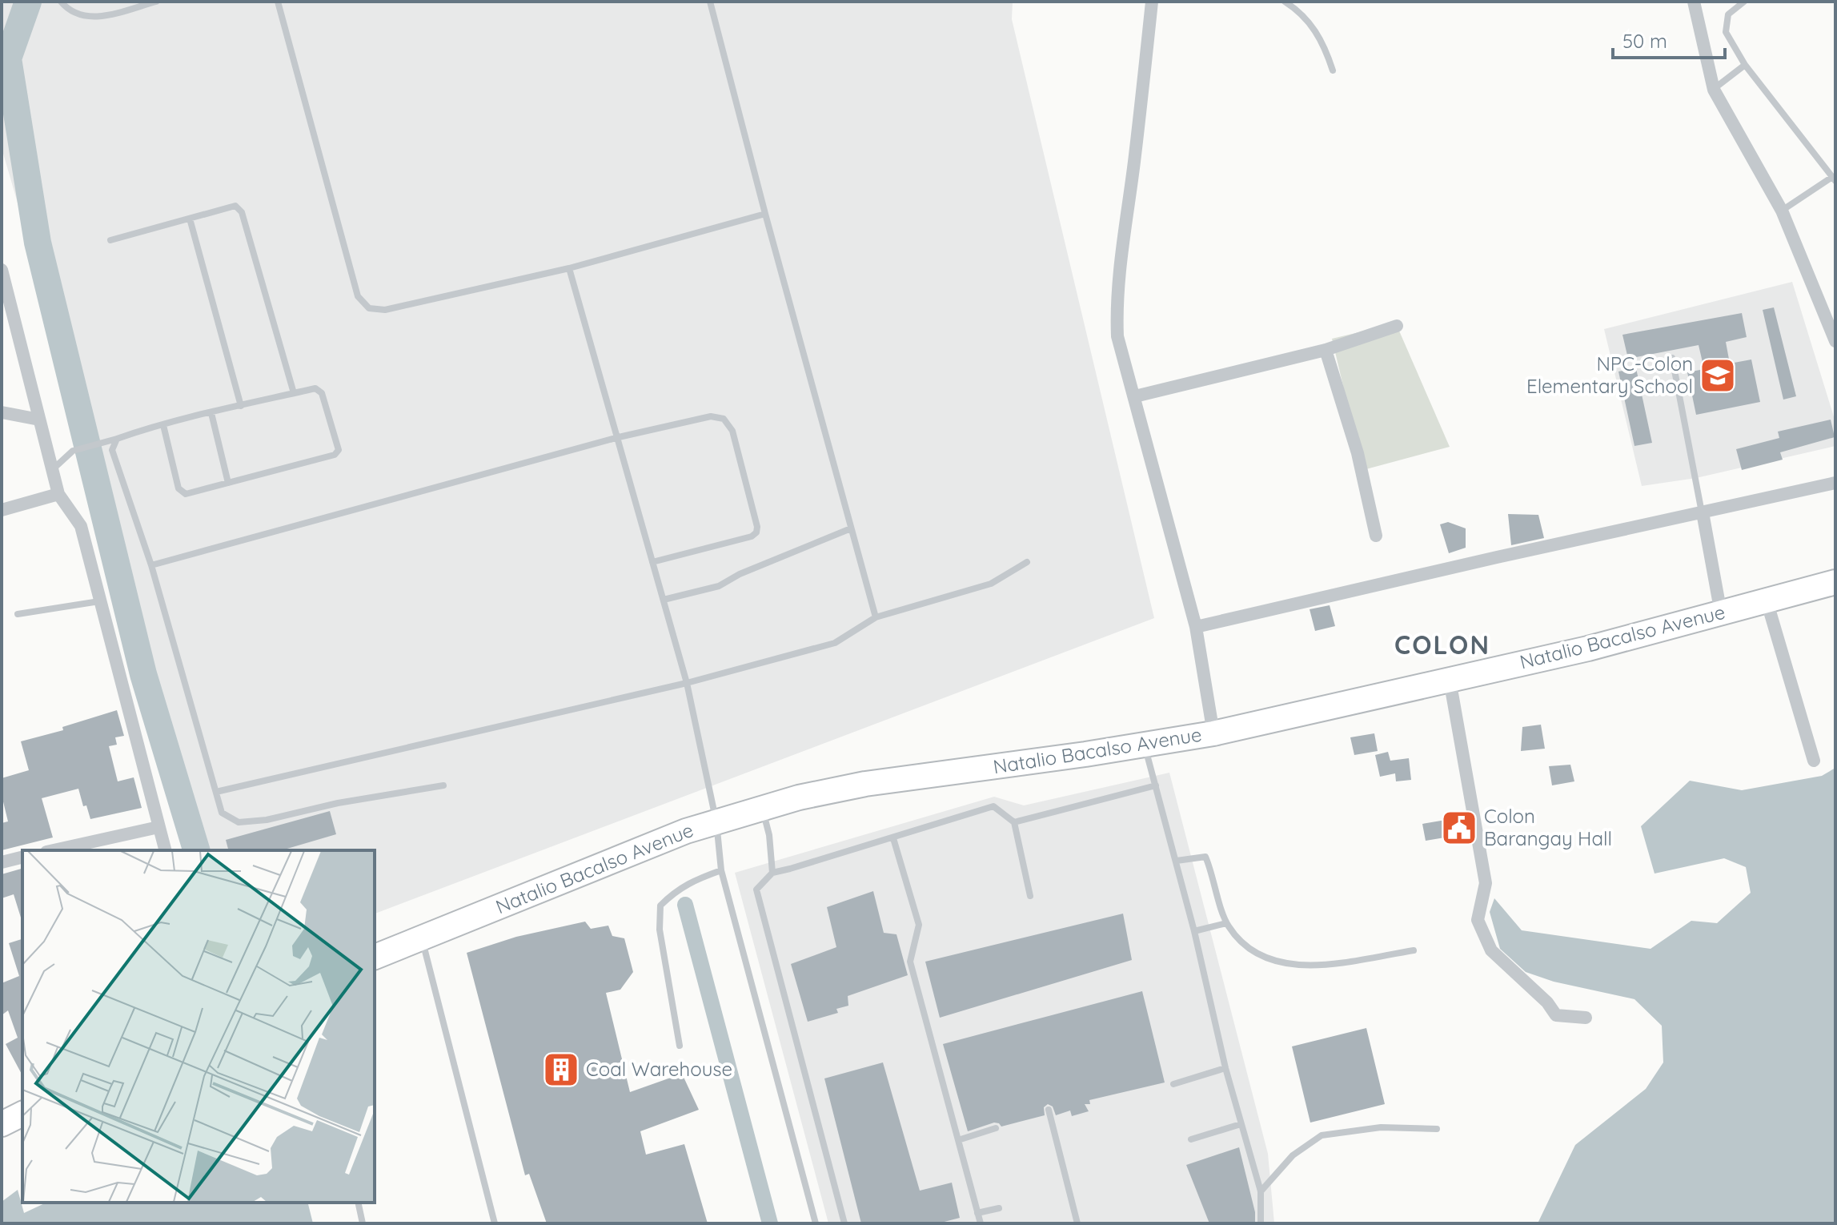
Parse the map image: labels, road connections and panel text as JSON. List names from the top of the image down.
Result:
{
  "streets": {
    "highway": ["Natalio Bacalso Avenue"]
  },
  "districts": ["COLON"],
  "places": {
    "school or university": ["NPC-Colon Elementary School"],
    "public building": ["Colon Barangay Hall"],
    "building": ["Coal Warehouse"]
  },
  "scale_bar": "50 m"
}
